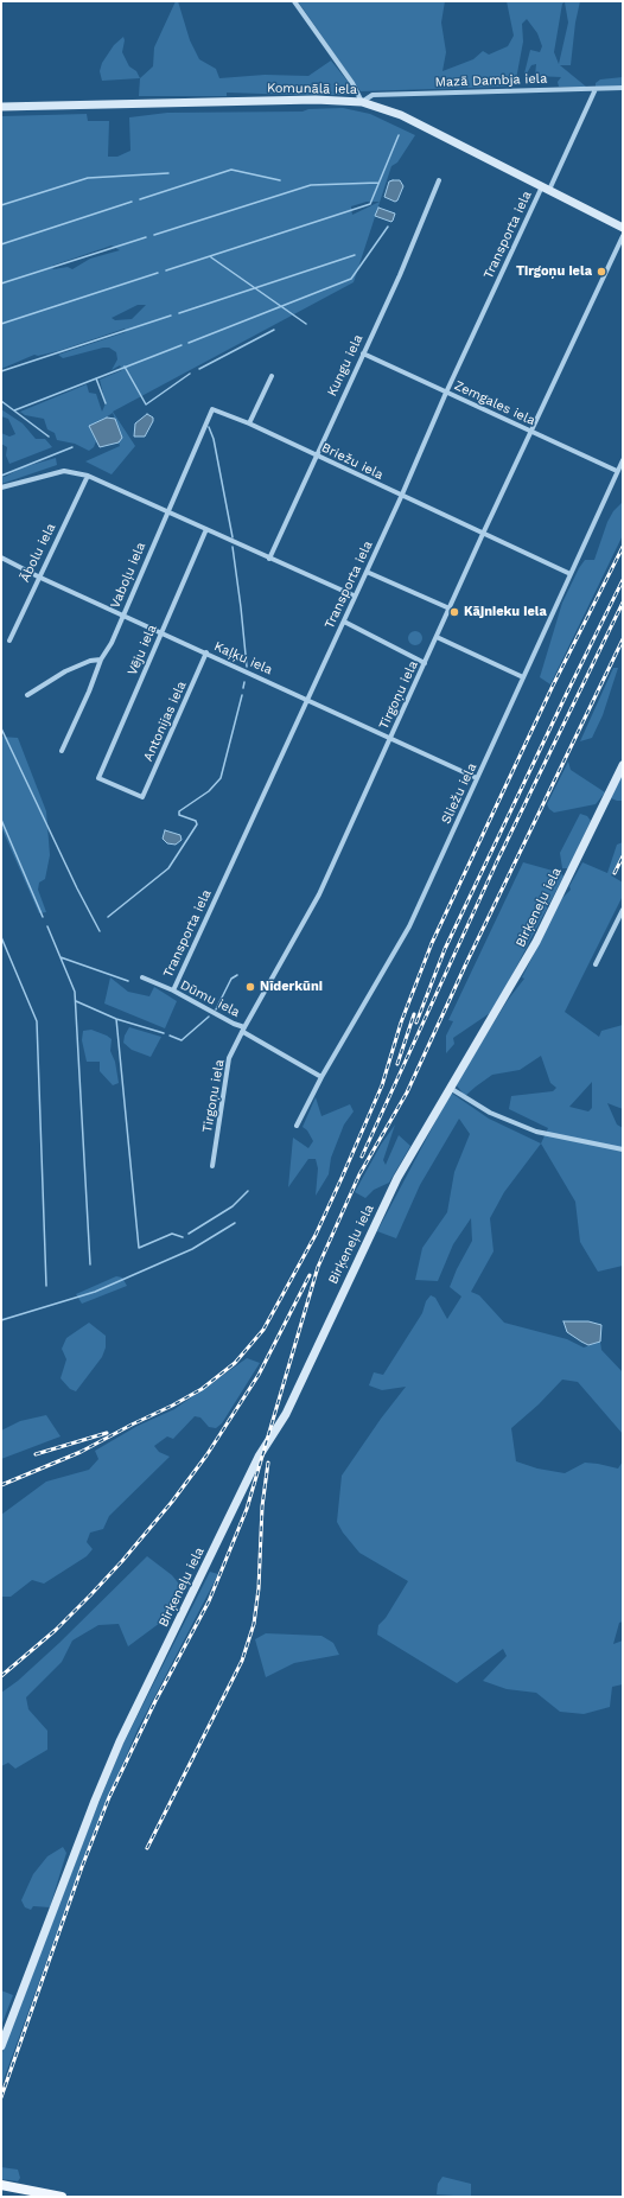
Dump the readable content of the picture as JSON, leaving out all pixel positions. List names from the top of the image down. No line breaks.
{"streets":{"main road":["Komunālā iela","Birķeneļu iela"],"street":["Mazā Dambja iela","Transporta iela","Kungu iela","Zemgales iela","Briežu iela","Ābolu iela","Vaboļu iela","Vēju iela","Kaļķu iela","Tirgoņu iela","Antonijas iela","Sliežu iela","Dūmu iela"]},"crossings":[["Mazā Dambja iela","Komunālā iela"],["Mazā Dambja iela","Transporta iela"],["Komunālā iela","Transporta iela"],["Transporta iela","Zemgales iela"],["Transporta iela","Briežu iela"],["Transporta iela","Kaļķu iela"],["Transporta iela","Dūmu iela"],["Kungu iela","Zemgales iela"],["Kungu iela","Briežu iela"],["Zemgales iela","Tirgoņu iela"],["Zemgales iela","Sliežu iela"],["Briežu iela","Vaboļu iela"],["Briežu iela","Tirgoņu iela"],["Briežu iela","Sliežu iela"],["Ābolu iela","Kaļķu iela"],["Vaboļu iela","Kaļķu iela"],["Vēju iela","Kaļķu iela"],["Vēju iela","Antonijas iela"],["Kaļķu iela","Tirgoņu iela"],["Kaļķu iela","Antonijas iela"],["Kaļķu iela","Sliežu iela"],["Tirgoņu iela","Dūmu iela"],["Sliežu iela","Dūmu iela"]],"places":["Tirgoņu iela","Kājnieku iela","Nīderkūni"]}
